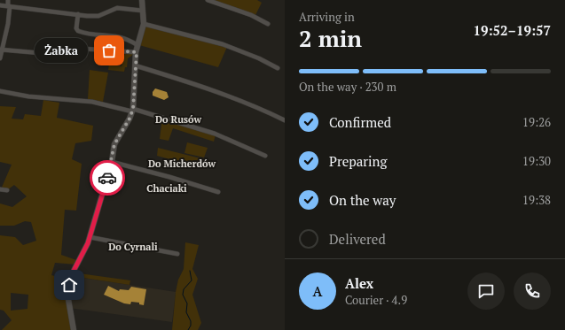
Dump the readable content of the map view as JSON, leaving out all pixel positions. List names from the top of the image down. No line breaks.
{"districts":["Do Rusów","Do Micherdów","Chaciaki","Do Cyrnali"],"places":["Żabka"],"page":{"heading":["2 min","Arriving in","19:52–19:57"],"panel":["Alex","Courier · 4.9"],"bubble":"Żabka","bar":"On the way · 230 m","list":[["Confirmed","19:26"],["Preparing","19:30"],["On the way","19:38"],"Delivered"],"round":"A"}}
